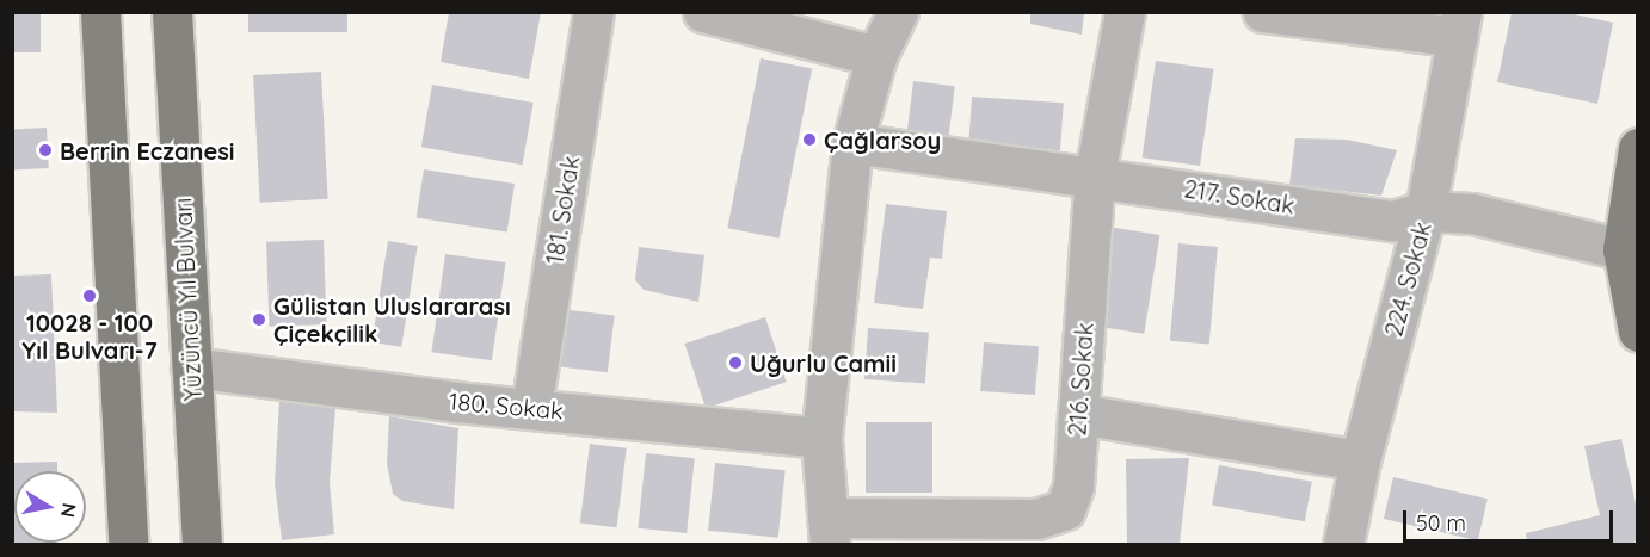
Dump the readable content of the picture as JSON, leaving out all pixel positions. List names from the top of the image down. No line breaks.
{"streets":{"main road":["Yüzüncü Yıl Bulvarı"],"street":["217. Sokak","181. Sokak","224. Sokak","216. Sokak","180. Sokak"]},"crossings":[["217. Sokak","224. Sokak"],["217. Sokak","216. Sokak"],["181. Sokak","180. Sokak"],["Yüzüncü Yıl Bulvarı","180. Sokak"]],"places":["Çağlarsoy","Berrin Eczanesi","10028 - 100 Yıl Bulvarı-7","Gülistan Uluslararası Çiçekçilik","Uğurlu Camii"],"scale_bar":"50 m","north":"right"}
